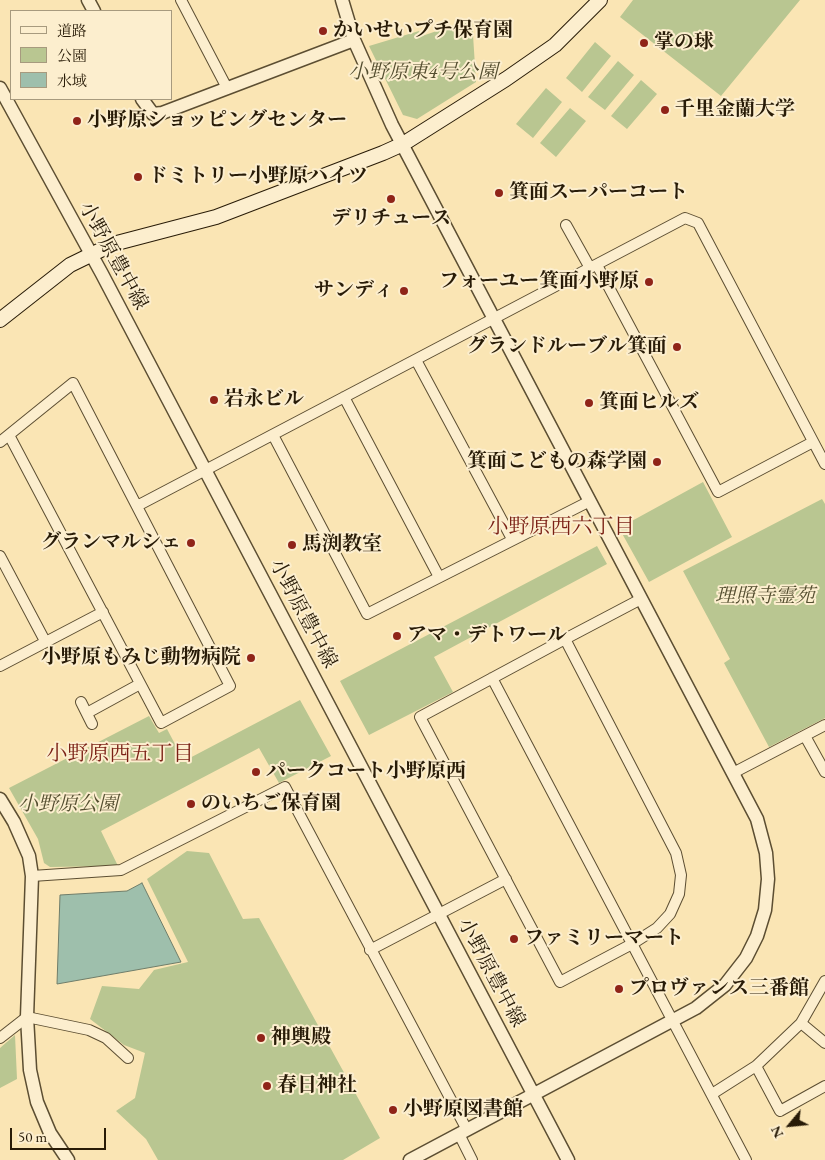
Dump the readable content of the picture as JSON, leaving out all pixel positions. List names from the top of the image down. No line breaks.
{"streets":{"street":["小野原豊中線"]},"districts":["小野原西六丁目","小野原西五丁目"],"parks":["小野原東4号公園","理照寺霊苑","小野原公園"],"places":["かいせいプチ保育園","掌の球","千里金蘭大学","小野原ショッピングセンター","ドミトリー小野原ハイツ","箕面スーパーコート","デリチュース","フォーユー箕面小野原","サンディ","グランドルーブル箕面","岩永ビル","箕面ヒルズ","箕面こどもの森学園","グランマルシェ","馬渕教室","アマ・デトワール","小野原もみじ動物病院","パークコート小野原西","のいちご保育園","ファミリーマート","プロヴァンス三番館","神輿殿","春日神社","小野原図書館"],"legend":["道路","公園","水域"],"scale_bar":"50 m","north":"bottom left"}
